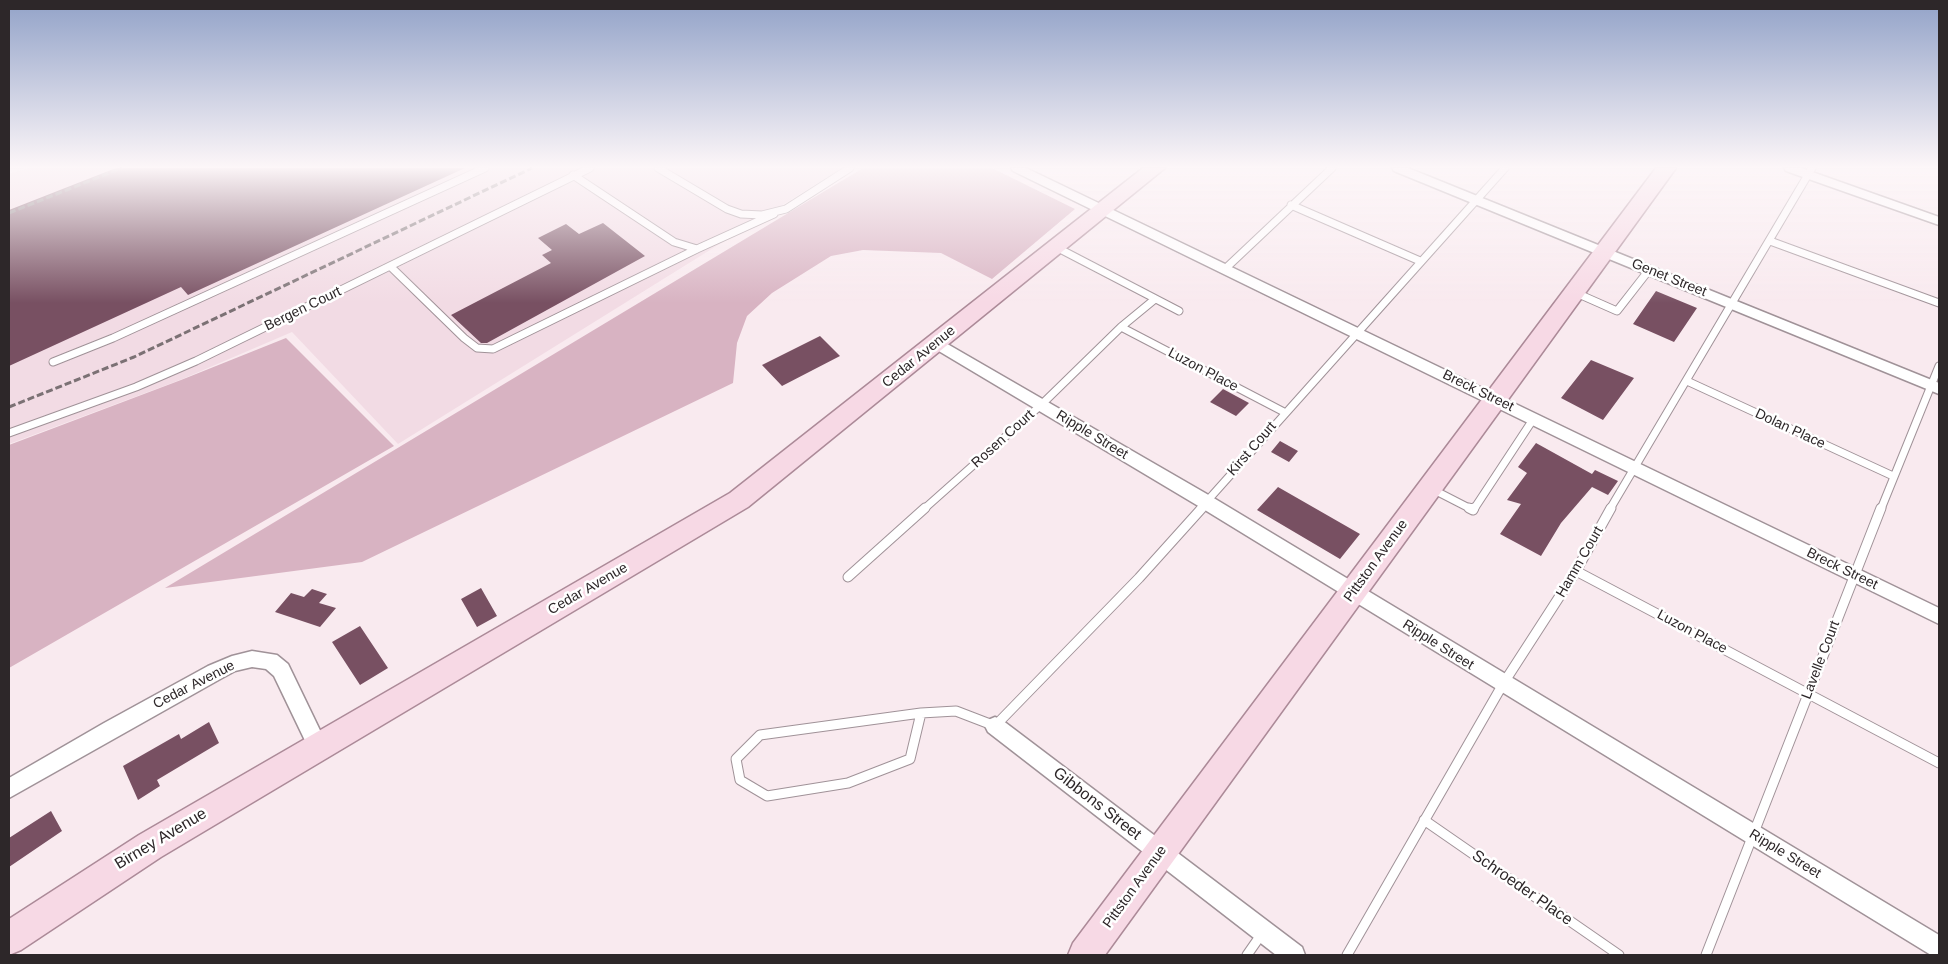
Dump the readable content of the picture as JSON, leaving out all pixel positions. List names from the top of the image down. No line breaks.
{"streets":{"main road":["Cedar Avenue","Pittston Avenue","Birney Avenue"],"street":["Genet Street","Breck Street","Ripple Street","Gibbons Street"],"lane":["Bergen Court","Luzon Place","Dolan Place","Rosen Court","Kirst Court","Hamm Court","Lavelle Court","Schroeder Place"]},"crossings":[["Genet Street","Pittston Avenue"],["Genet Street","Hamm Court"],["Genet Street","Lavelle Court"],["Cedar Avenue","Ripple Street"],["Cedar Avenue","Birney Avenue"],["Luzon Place","Rosen Court"],["Luzon Place","Kirst Court"],["Luzon Place","Hamm Court"],["Luzon Place","Lavelle Court"],["Breck Street","Kirst Court"],["Breck Street","Pittston Avenue"],["Breck Street","Hamm Court"],["Breck Street","Lavelle Court"],["Dolan Place","Hamm Court"],["Dolan Place","Lavelle Court"],["Ripple Street","Rosen Court"],["Ripple Street","Kirst Court"],["Ripple Street","Pittston Avenue"],["Ripple Street","Hamm Court"],["Ripple Street","Lavelle Court"],["Kirst Court","Gibbons Street"],["Pittston Avenue","Gibbons Street"],["Hamm Court","Schroeder Place"]]}
